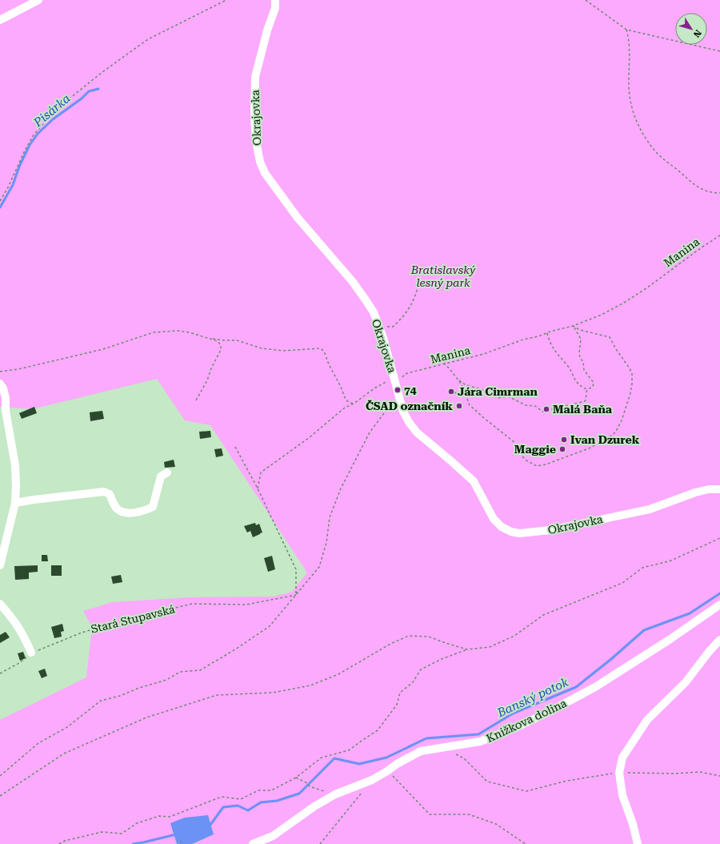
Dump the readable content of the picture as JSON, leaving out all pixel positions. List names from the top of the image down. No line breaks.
{"streets":{"street":["Okrajovka","Knižkova dolina"],"path":["Manina","Stará Stupavská"]},"crossings":[["Okrajovka","Manina"]],"water":["Pisárka","Banský potok"],"parks":["Bratislavský lesný park"],"places":["74","Jára Cimrman","ČSAD označník","Malá Baňa","Ivan Dzurek","Maggie"],"north":"bottom right"}
